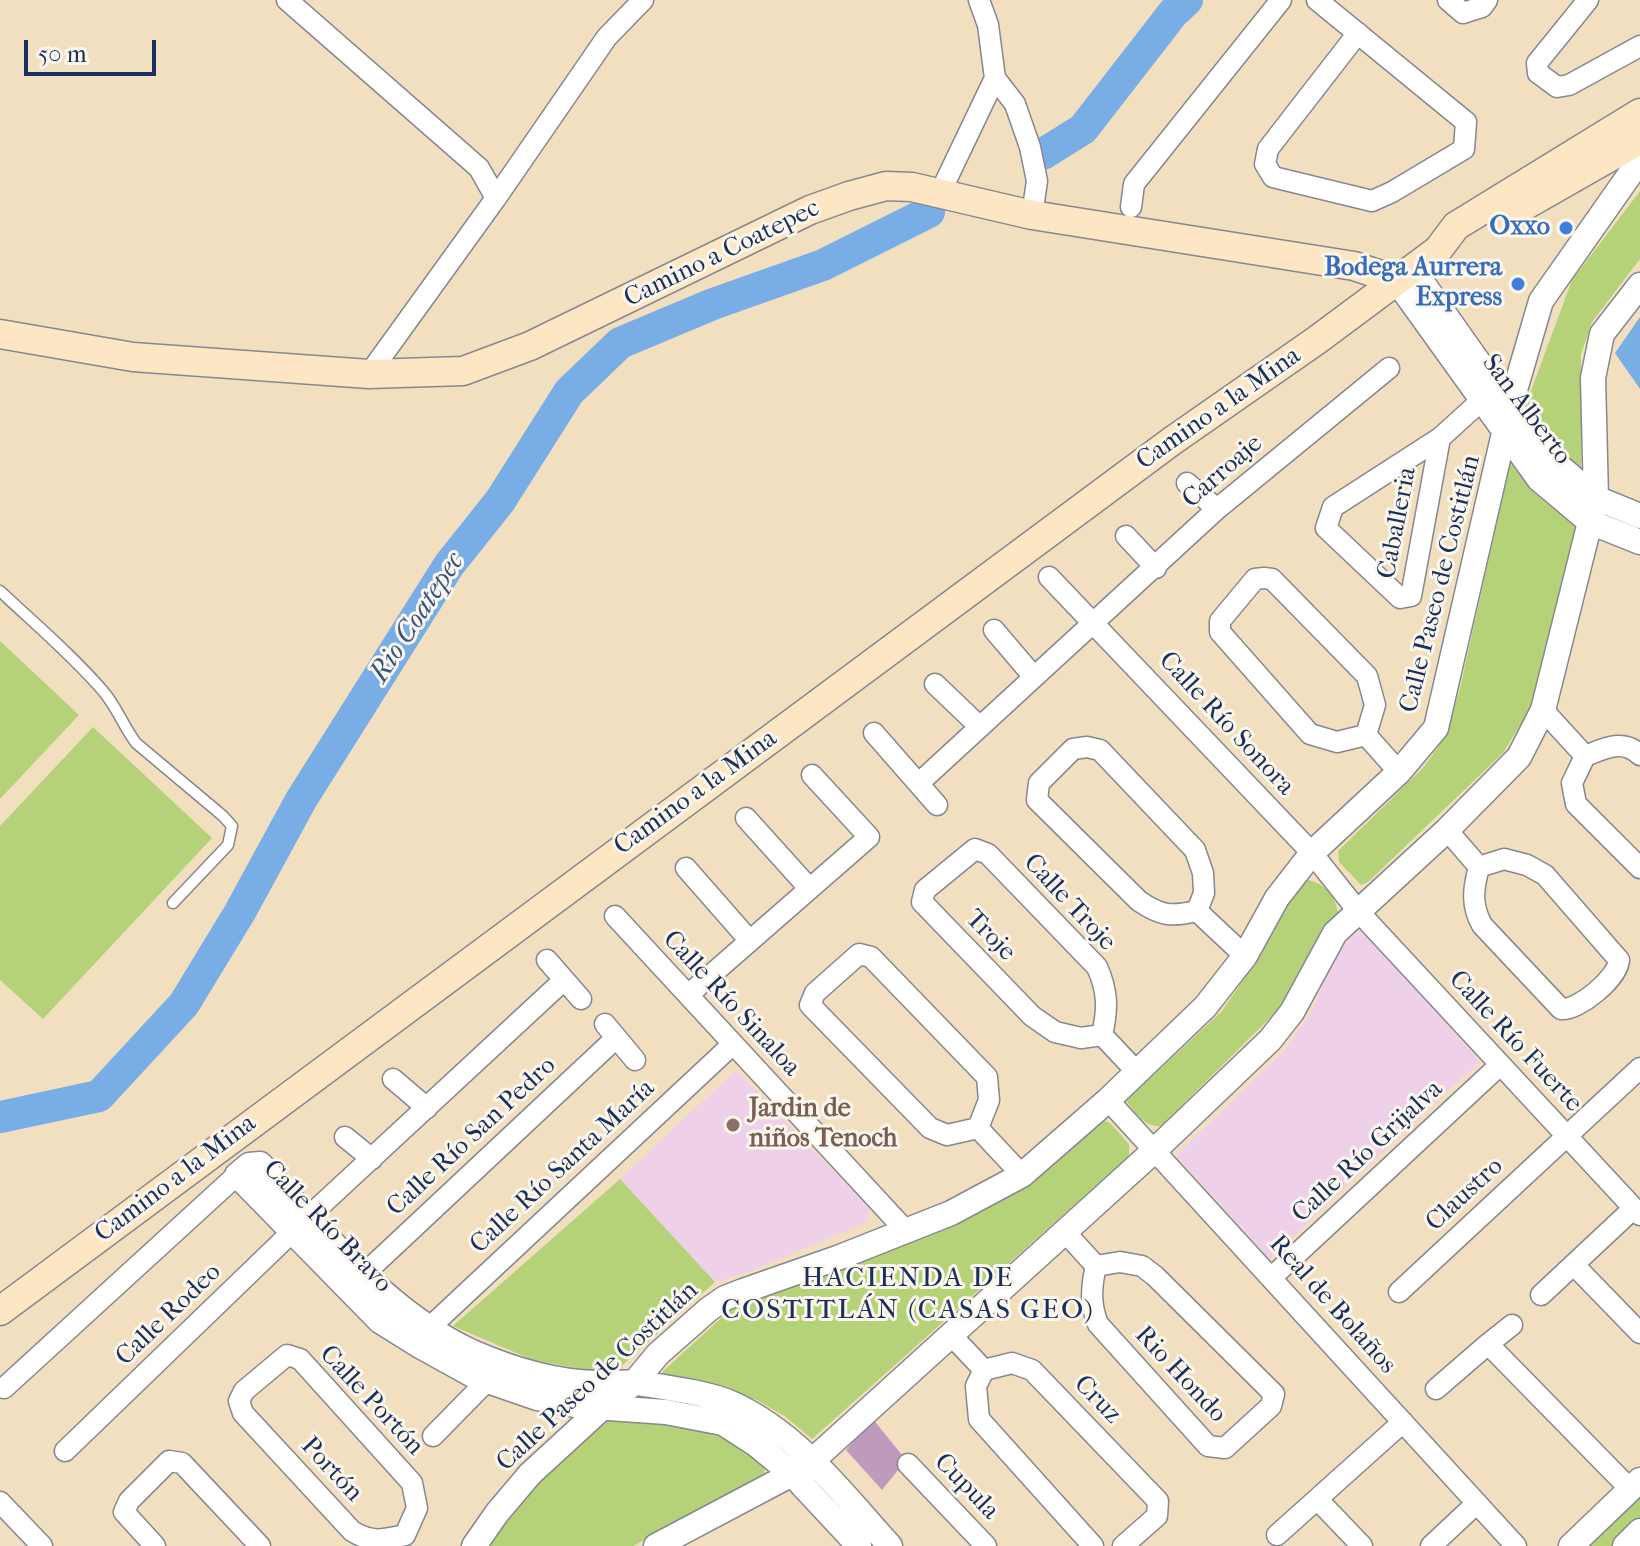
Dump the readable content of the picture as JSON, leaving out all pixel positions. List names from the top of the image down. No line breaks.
{"streets":{"main road":["Camino a Coatepec","Camino a la Mina"],"street":["San Alberto","Carroaje","Caballeria","Calle Paseo de Costitlán","Calle Río Sonora","Calle Troje","Troje","Calle Río Sinaloa","Calle Río Fuerte","Calle Río San Pedro","Calle Río Grijalva","Calle Río Santa María","Claustro","Calle Río Bravo","Real de Bolaños","Calle Rodeo","Rio Hondo","Cruz","Calle Portón","Portón","Cupula"]},"crossings":[["Camino a Coatepec","Camino a la Mina"],["Camino a Coatepec","San Alberto"],["Camino a la Mina","San Alberto"],["San Alberto","Caballeria"],["San Alberto","Calle Paseo de Costitlán"],["Carroaje","Calle Río Sonora"],["Calle Paseo de Costitlán","Calle Río Sonora"],["Calle Paseo de Costitlán","Calle Río Sinaloa"],["Calle Paseo de Costitlán","Calle Río Bravo"],["Calle Paseo de Costitlán","Real de Bolaños"],["Calle Río Sonora","Calle Río Fuerte"],["Calle Troje","Troje"],["Calle Río Sinaloa","Calle Río Santa María"],["Calle Río Fuerte","Calle Río Grijalva"],["Calle Río Fuerte","Claustro"],["Calle Río San Pedro","Calle Río Bravo"],["Calle Río Grijalva","Real de Bolaños"],["Calle Río Santa María","Calle Río Bravo"],["Calle Río Bravo","Calle Rodeo"],["Calle Portón","Portón"]],"districts":["HACIENDA DE COSTITLÁN (CASAS GEO)"],"water":["Rio Coatepec"],"places":["Oxxo","Bodega Aurrera Express","Jardin de niños Tenoch"],"scale_bar":"50 m"}
